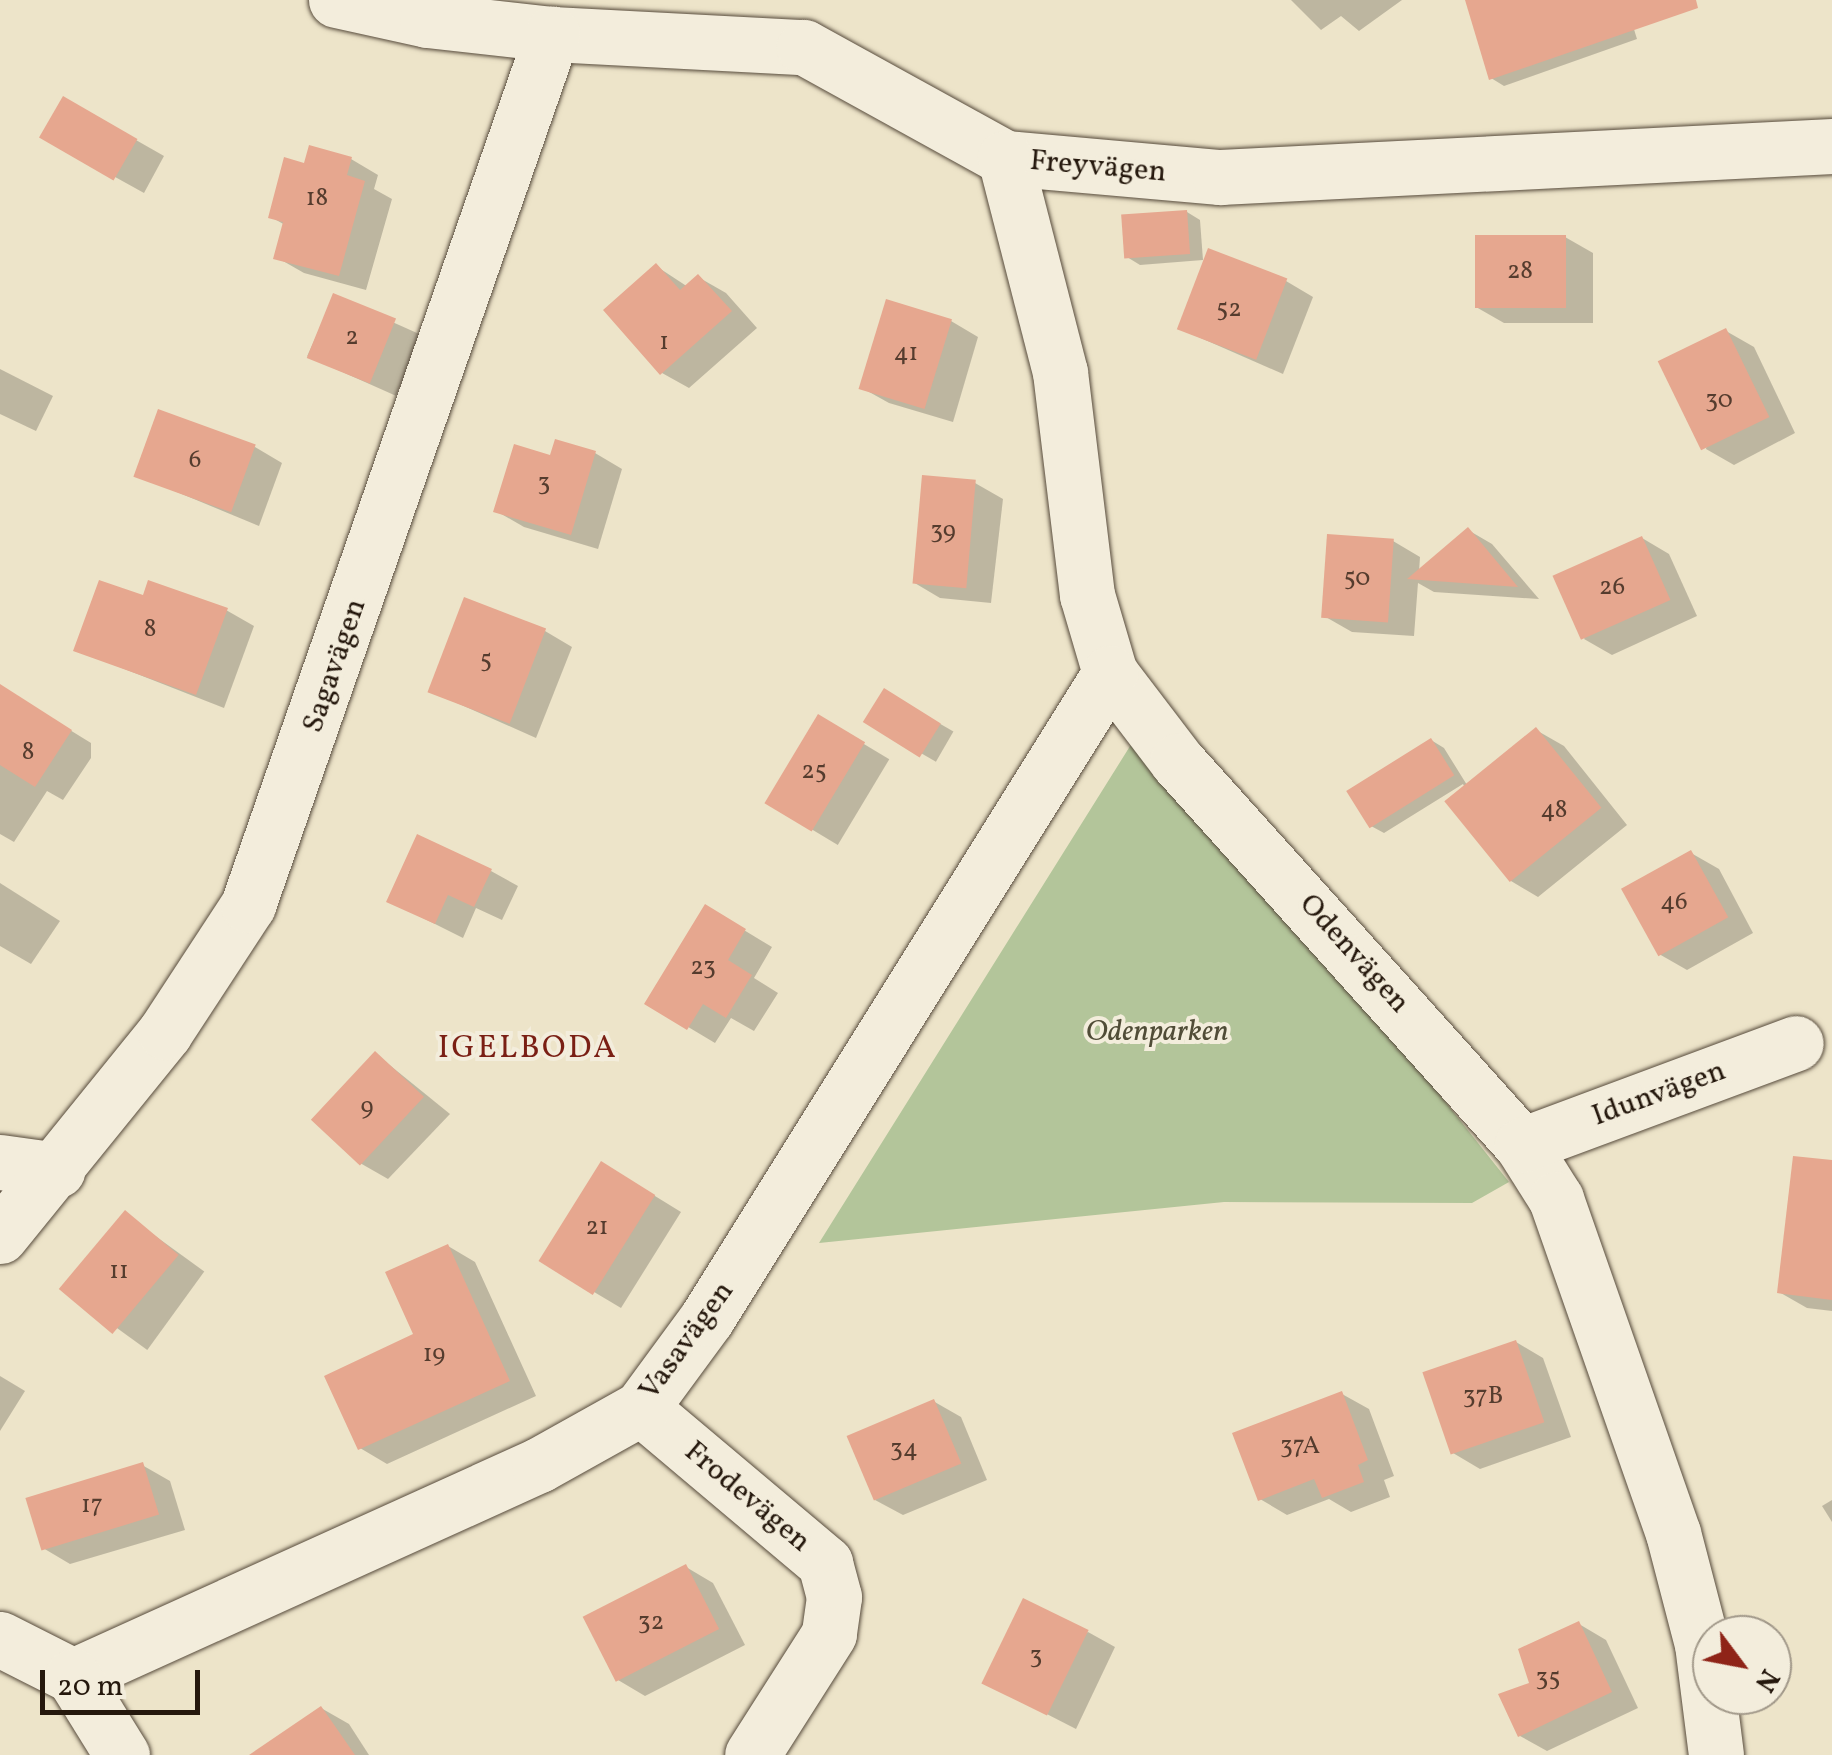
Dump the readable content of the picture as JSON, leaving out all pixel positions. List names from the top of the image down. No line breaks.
{"streets":{"street":["Freyvägen","Sagavägen","Odenvägen","Idunvägen","Vasavägen","Frodevägen"]},"crossings":[["Freyvägen","Sagavägen"],["Freyvägen","Odenvägen"],["Odenvägen","Idunvägen"],["Odenvägen","Vasavägen"],["Vasavägen","Frodevägen"]],"districts":["IGELBODA"],"parks":["Odenparken"],"house_numbers":["18","28","52","2","1","41","30","6","3","39","50","26","8","5","8","25","48","46","23","9","21","11","19","37B","37A","34","17","32","3","35"],"scale_bar":"20 m","north":"bottom right"}
